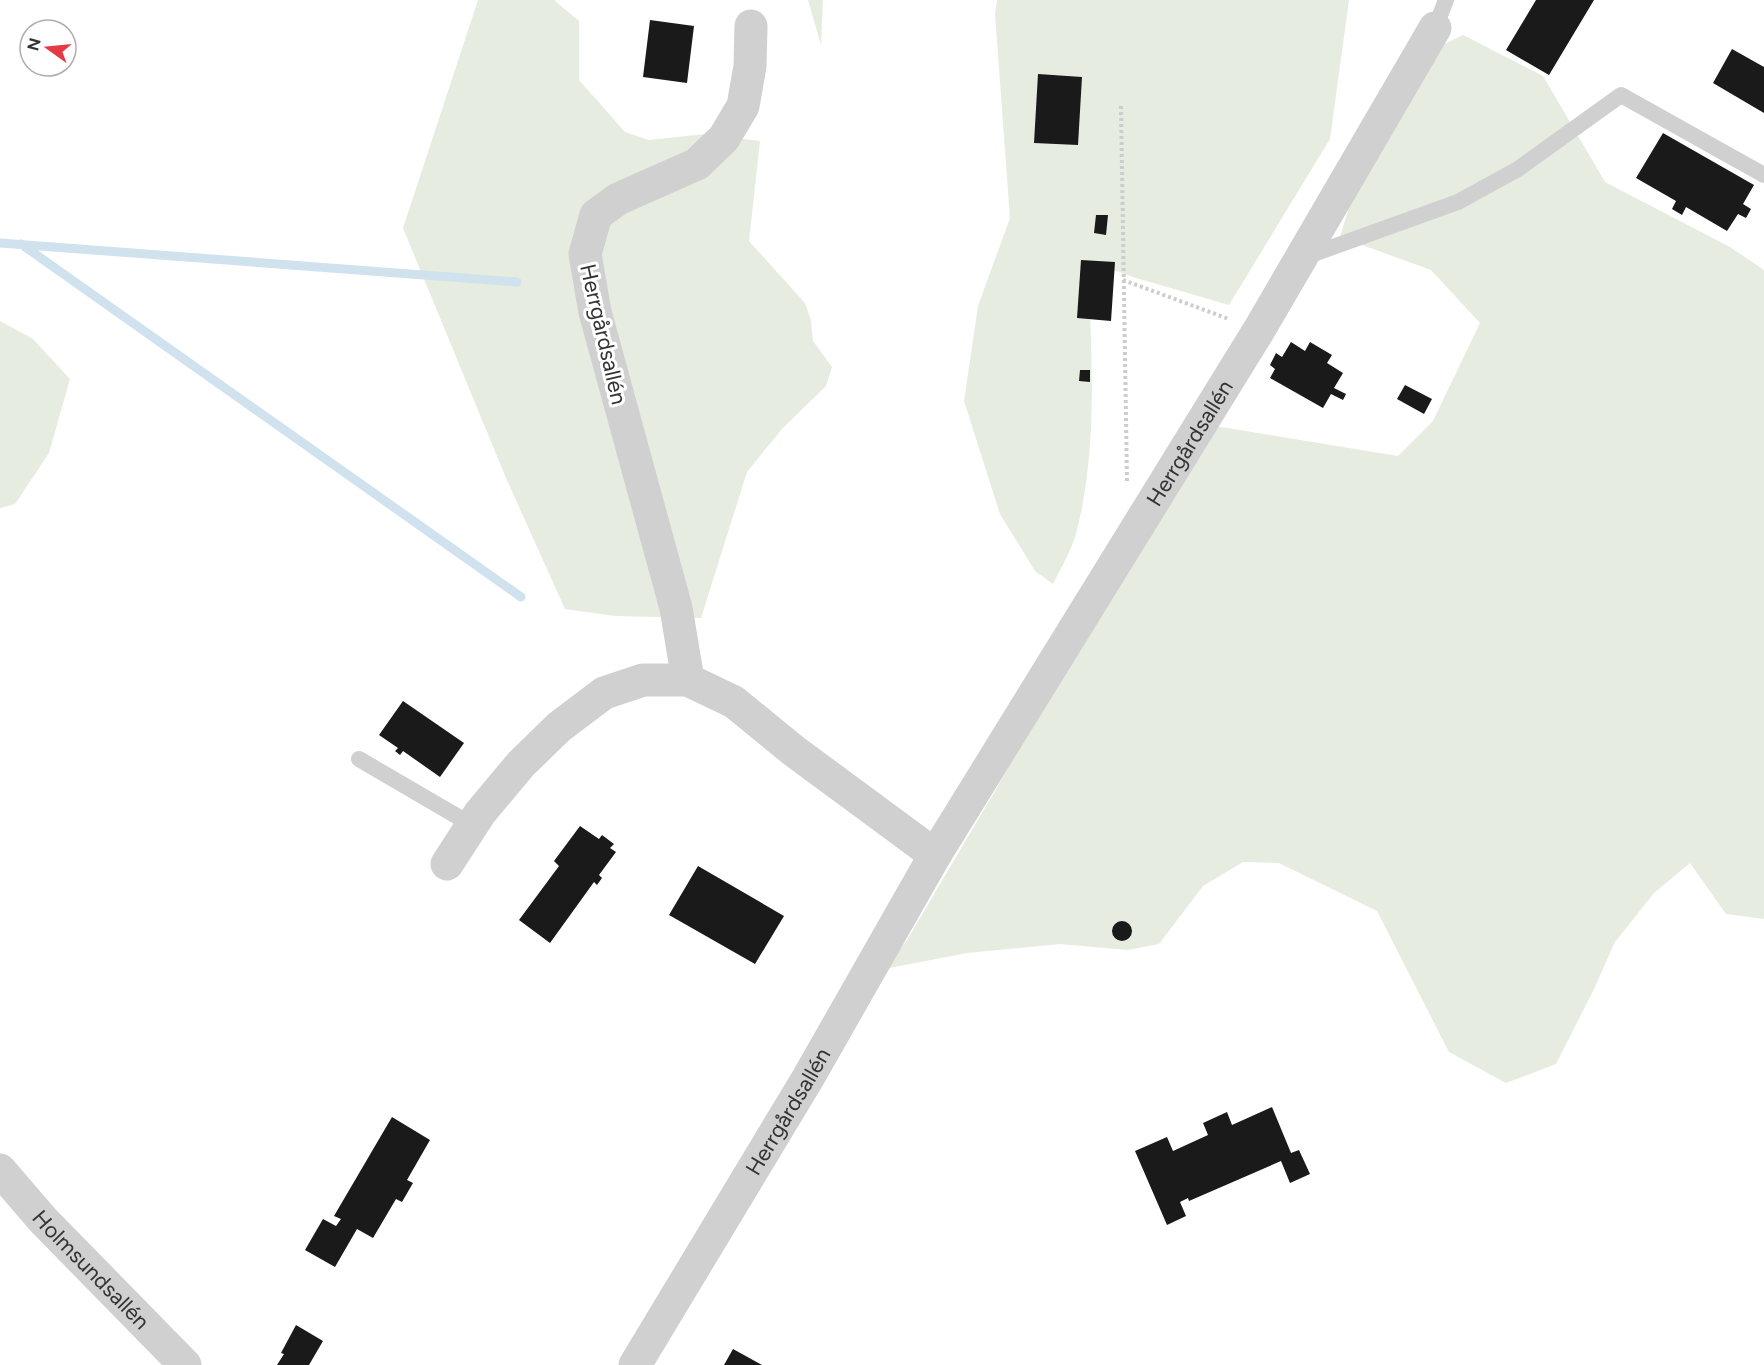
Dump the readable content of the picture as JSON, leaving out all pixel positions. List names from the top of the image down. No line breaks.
{"streets":{"street":["Herrgårdsallén","Holmsundsallén"]},"north":"left"}
